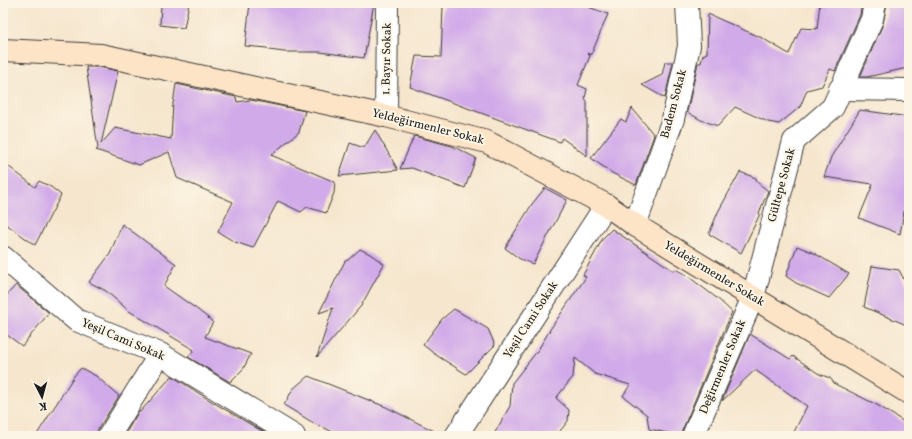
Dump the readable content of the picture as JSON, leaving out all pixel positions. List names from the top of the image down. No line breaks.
{"streets":{"street":["1. Bayır Sokak","Badem Sokak","Yeldeğirmenler Sokak","Gültepe Sokak","Yeşil Cami Sokak","Değirmenler Sokak"]},"crossings":[["1. Bayır Sokak","Yeldeğirmenler Sokak"],["Badem Sokak","Yeldeğirmenler Sokak"],["Yeldeğirmenler Sokak","Gültepe Sokak"],["Yeldeğirmenler Sokak","Yeşil Cami Sokak"],["Yeldeğirmenler Sokak","Değirmenler Sokak"],["Gültepe Sokak","Değirmenler Sokak"]],"north":"bottom"}
